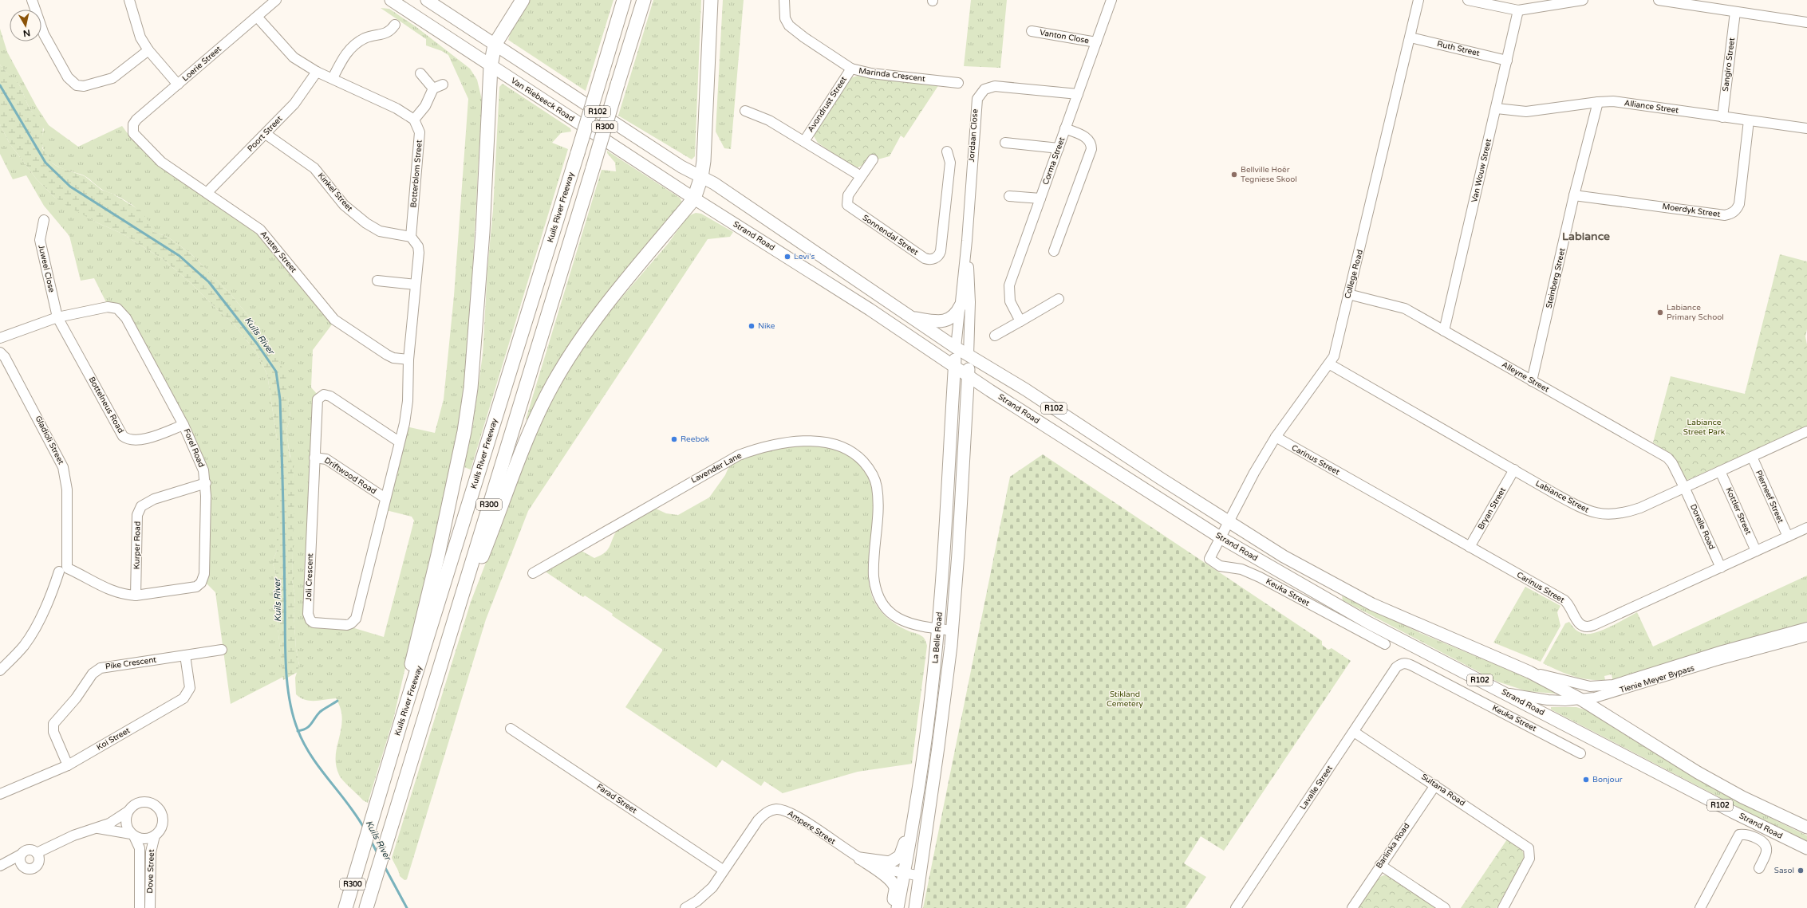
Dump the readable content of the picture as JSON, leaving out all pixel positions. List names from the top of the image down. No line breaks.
{"streets":{"highway":["R300","Kuils River Freeway"],"main road":["Van Riebeeck Road","R102","Strand Road","La Belle Road"],"street":["Vanton Close","Ruth Street","Loerie Street","Sangiro Street","Marinda Crescent","Avondrust Street","Alliance Street","Poort Street","Jordaan Close","Corma Street","Van Wouw Street","Botterblom Street","Kinkel Street","Moerdyk Street","Sonnendal Street","Anstey Street","Juweel Close","College Road","Steinberg Street","Alleyne Street","Bottelneus Road","Gladioli Street","Forel Road","Carinus Street","Lavender Lane","Driftwood Road","Labiance Street","Pierneef Street","Bryan Street","Kottler Street","Dorelle Road","Kurper Road","Joli Crescent","Keuka Street","Pike Crescent","Tienie Meyer Bypass","Koi Street","Lavalle Street","Sultana Road","Farad Street","Ampere Street","Barlinka Road","Dove Street"]},"crossings":[["Vanton Close","Corma Street"],["Ruth Street","Van Wouw Street"],["Ruth Street","College Road"],["Loerie Street","Anstey Street"],["Sangiro Street","Alliance Street"],["Marinda Crescent","Avondrust Street"],["Van Riebeeck Road","Strand Road"],["Alliance Street","Van Wouw Street"],["Alliance Street","Moerdyk Street"],["Alliance Street","Steinberg Street"],["R102","Strand Road"],["Poort Street","Kinkel Street"],["Poort Street","Anstey Street"],["Jordaan Close","Corma Street"],["Jordaan Close","Strand Road"],["Jordaan Close","La Belle Road"],["Van Wouw Street","Alleyne Street"],["Botterblom Street","Kinkel Street"],["Moerdyk Street","Steinberg Street"],["Strand Road","College Road"],["Strand Road","Keuka Street"],["Strand Road","La Belle Road"],["Strand Road","Tienie Meyer Bypass"],["Anstey Street","Joli Crescent"],["Juweel Close","Bottelneus Road"],["Juweel Close","Forel Road"],["College Road","Alleyne Street"],["College Road","Carinus Street"],["College Road","Labiance Street"],["College Road","Keuka Street"],["Steinberg Street","Alleyne Street"],["Alleyne Street","Labiance Street"],["Alleyne Street","Dorelle Road"],["Bottelneus Road","Forel Road"],["Gladioli Street","Forel Road"],["Forel Road","Kurper Road"],["Carinus Street","Pierneef Street"],["Carinus Street","Bryan Street"],["Carinus Street","Kottler Street"],["Carinus Street","Dorelle Road"],["Lavender Lane","La Belle Road"],["Driftwood Road","Joli Crescent"],["Labiance Street","Pierneef Street"],["Labiance Street","Bryan Street"],["Labiance Street","Kottler Street"],["Labiance Street","Dorelle Road"],["Keuka Street","Lavalle Street"],["La Belle Road","Ampere Street"],["Pike Crescent","Koi Street"],["Lavalle Street","Sultana Road"],["Sultana Road","Barlinka Road"],["Farad Street","Ampere Street"]],"districts":["Labiance"],"water":["Kuils River"],"parks":["Labiance Street Park","Stikland Cemetery"],"places":["Bellville Hoër Tegniese Skool","Levi's","Labiance Primary School","Nike","Reebok","Bonjour","Sasol"],"north":"bottom"}
